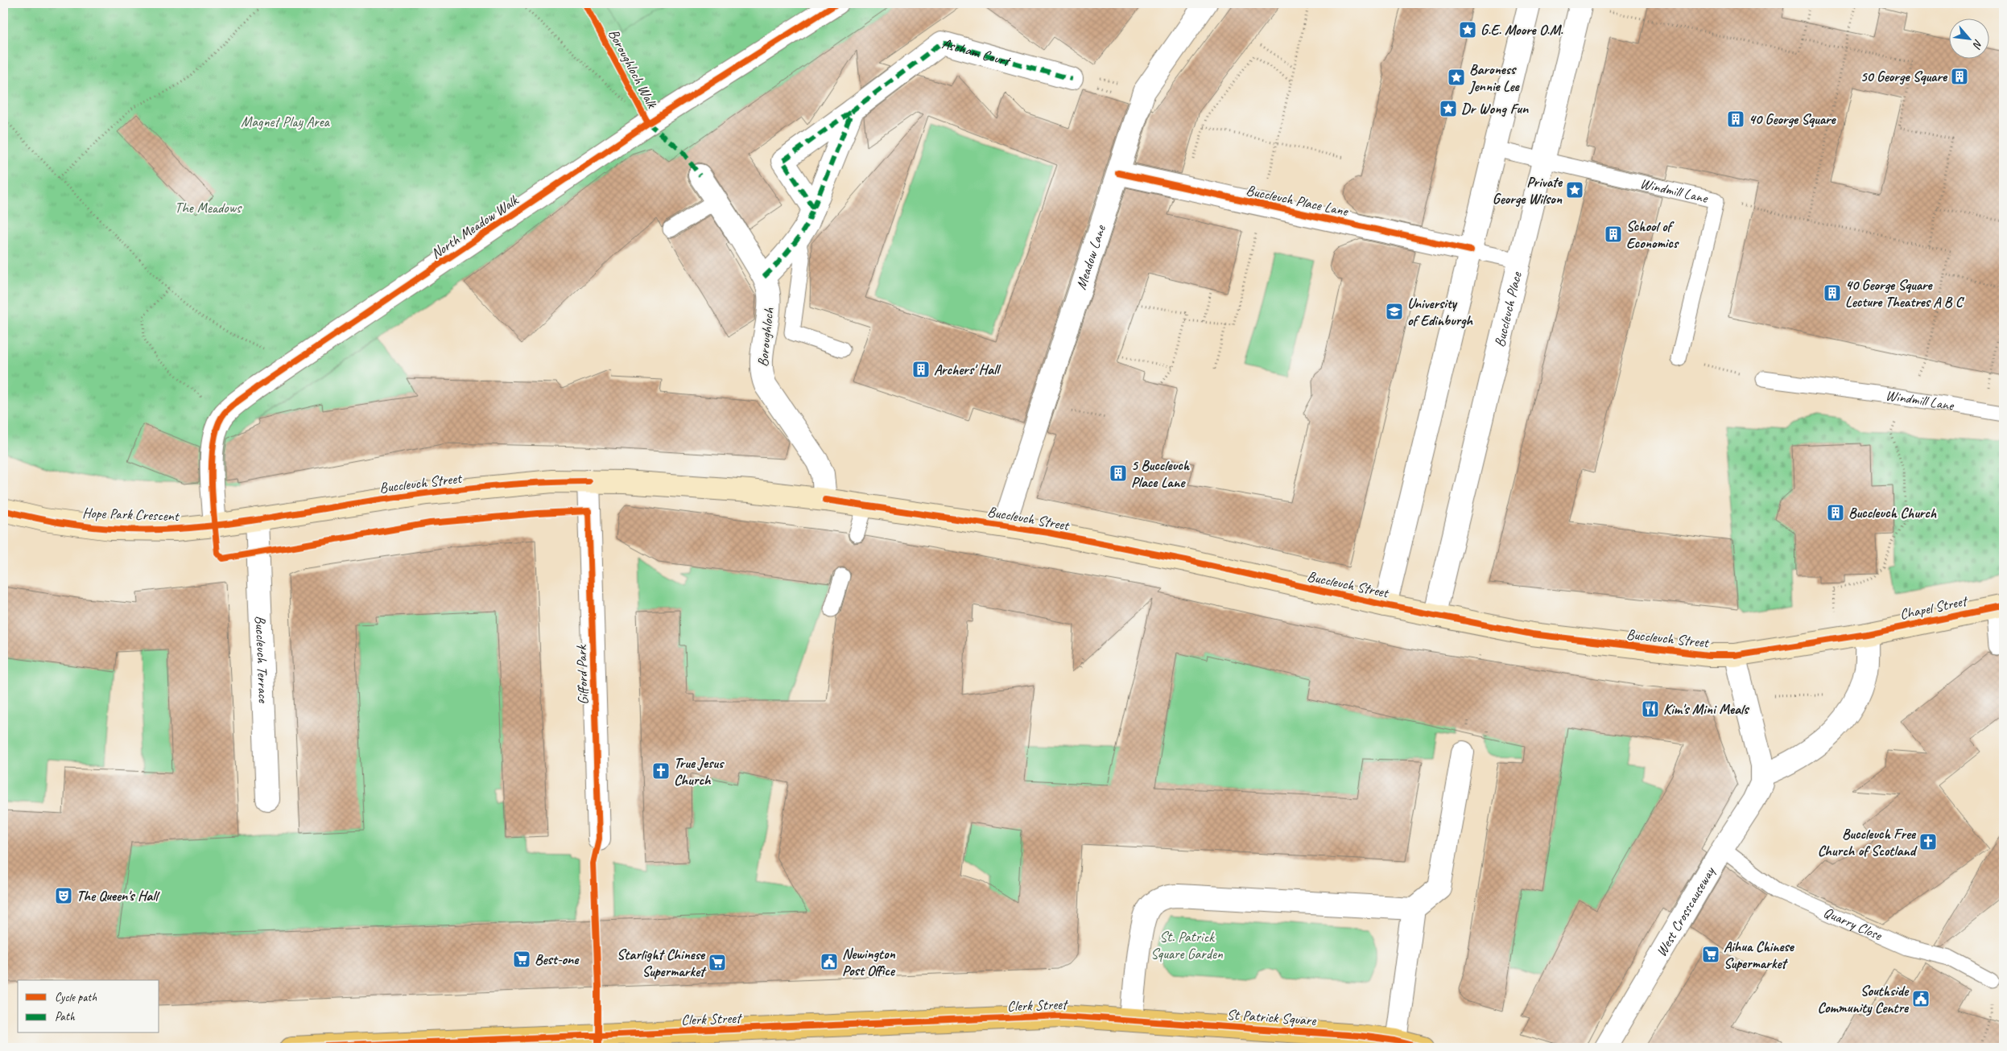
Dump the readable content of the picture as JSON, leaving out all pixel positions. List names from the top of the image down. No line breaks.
{"streets":{"main road":["Clerk Street","St Patrick Square"],"street":["Ascham Court","Buccleuch Place Lane","North Meadow Walk","Meadow Lane","Buccleuch Place","Boroughloch","Buccleuch Street","Hope Park Crescent","Chapel Street","Buccleuch Terrace","Gifford Park","West Crosscauseway"],"lane":["Windmill Lane","Quarry Close"],"cycle path":["Boroughloch Walk"]},"crossings":[["Windmill Lane","Buccleuch Place"],["Buccleuch Place Lane","Meadow Lane"],["North Meadow Walk","Hope Park Crescent"],["Meadow Lane","Buccleuch Street"],["Buccleuch Place","Buccleuch Street"],["Boroughloch","Buccleuch Street"],["Buccleuch Street","Hope Park Crescent"],["Buccleuch Street","Chapel Street"],["Buccleuch Street","Buccleuch Terrace"],["Buccleuch Street","Gifford Park"],["Buccleuch Street","West Crosscauseway"],["Hope Park Crescent","Buccleuch Terrace"],["West Crosscauseway","Quarry Close"],["Clerk Street","St Patrick Square"]],"parks":["Magnet Play Area","The Meadows","St. Patrick Square Garden"],"places":{"place":["G.E. Moore O.M.","Baroness Jennie Lee","Dr Wong Fun","Private George Wilson"],"building":["50 George Square","40 George Square","School of Economics","40 George Square Lecture Theatres A B C","Archers' Hall","5 Buccleuch Place Lane","Buccleuch Church"],"school or university":["University of Edinburgh"],"restaurant":["Kim's Mini Meals"],"church":["True Jesus Church","Buccleuch Free Church of Scotland"],"theatre":["The Queen's Hall"],"supermarket":["Aihua Chinese Supermarket","Best-one","Starlight Chinese Supermarket"],"public building":["Newington Post Office","Southside Community Centre"]},"legend":["Cycle path","Path"],"north":"bottom right"}
